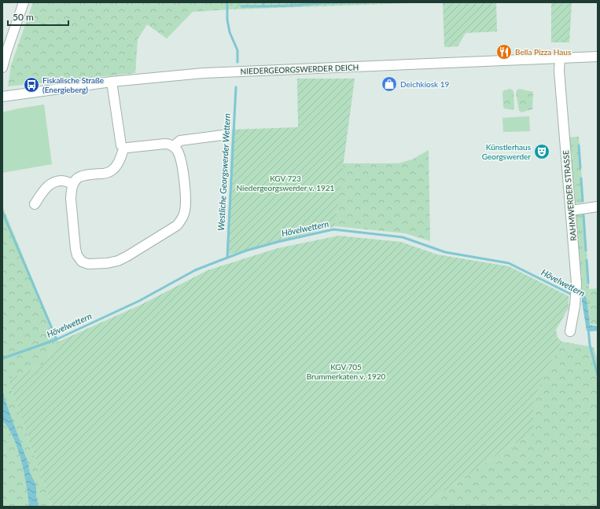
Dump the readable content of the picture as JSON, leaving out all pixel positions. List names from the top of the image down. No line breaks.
{"streets":{"street":["NIEDERGEORGSWERDER DEICH","RAHMWERDER STRASSE"]},"crossings":[["NIEDERGEORGSWERDER DEICH","RAHMWERDER STRASSE"]],"water":["Westliche Georgswerder Wettern","Hövelwettern"],"parks":["KGV 723 Niedergeorgswerder v. 1921","KGV 705 Brummerkaten v. 1920"],"places":{"restaurant":["Bella Pizza Haus"],"shop":["Deichkiosk 19"],"bus stop":["Fiskalische Straße (Energieberg)"],"theatre":["Künstlerhaus Georgswerder"]},"scale_bar":"50 m"}
